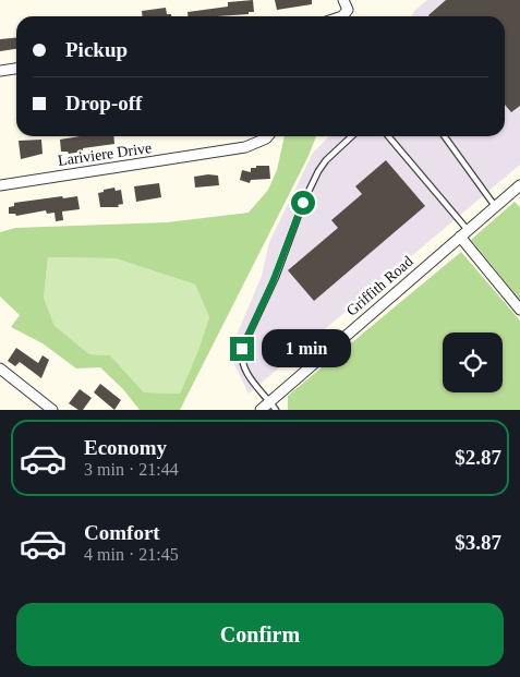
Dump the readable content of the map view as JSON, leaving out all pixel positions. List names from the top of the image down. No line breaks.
{"streets":{"street":["Lariviere Drive","Griffith Road"]},"page":{"banner":["Pickup","Drop-off"],"bubble":"1 min","list":[{"name":"Economy","note":"3 min · 21:44","value":"$2.87"},{"name":"Comfort","note":"4 min · 21:45","value":"$3.87"}],"buttons":"Confirm"}}
